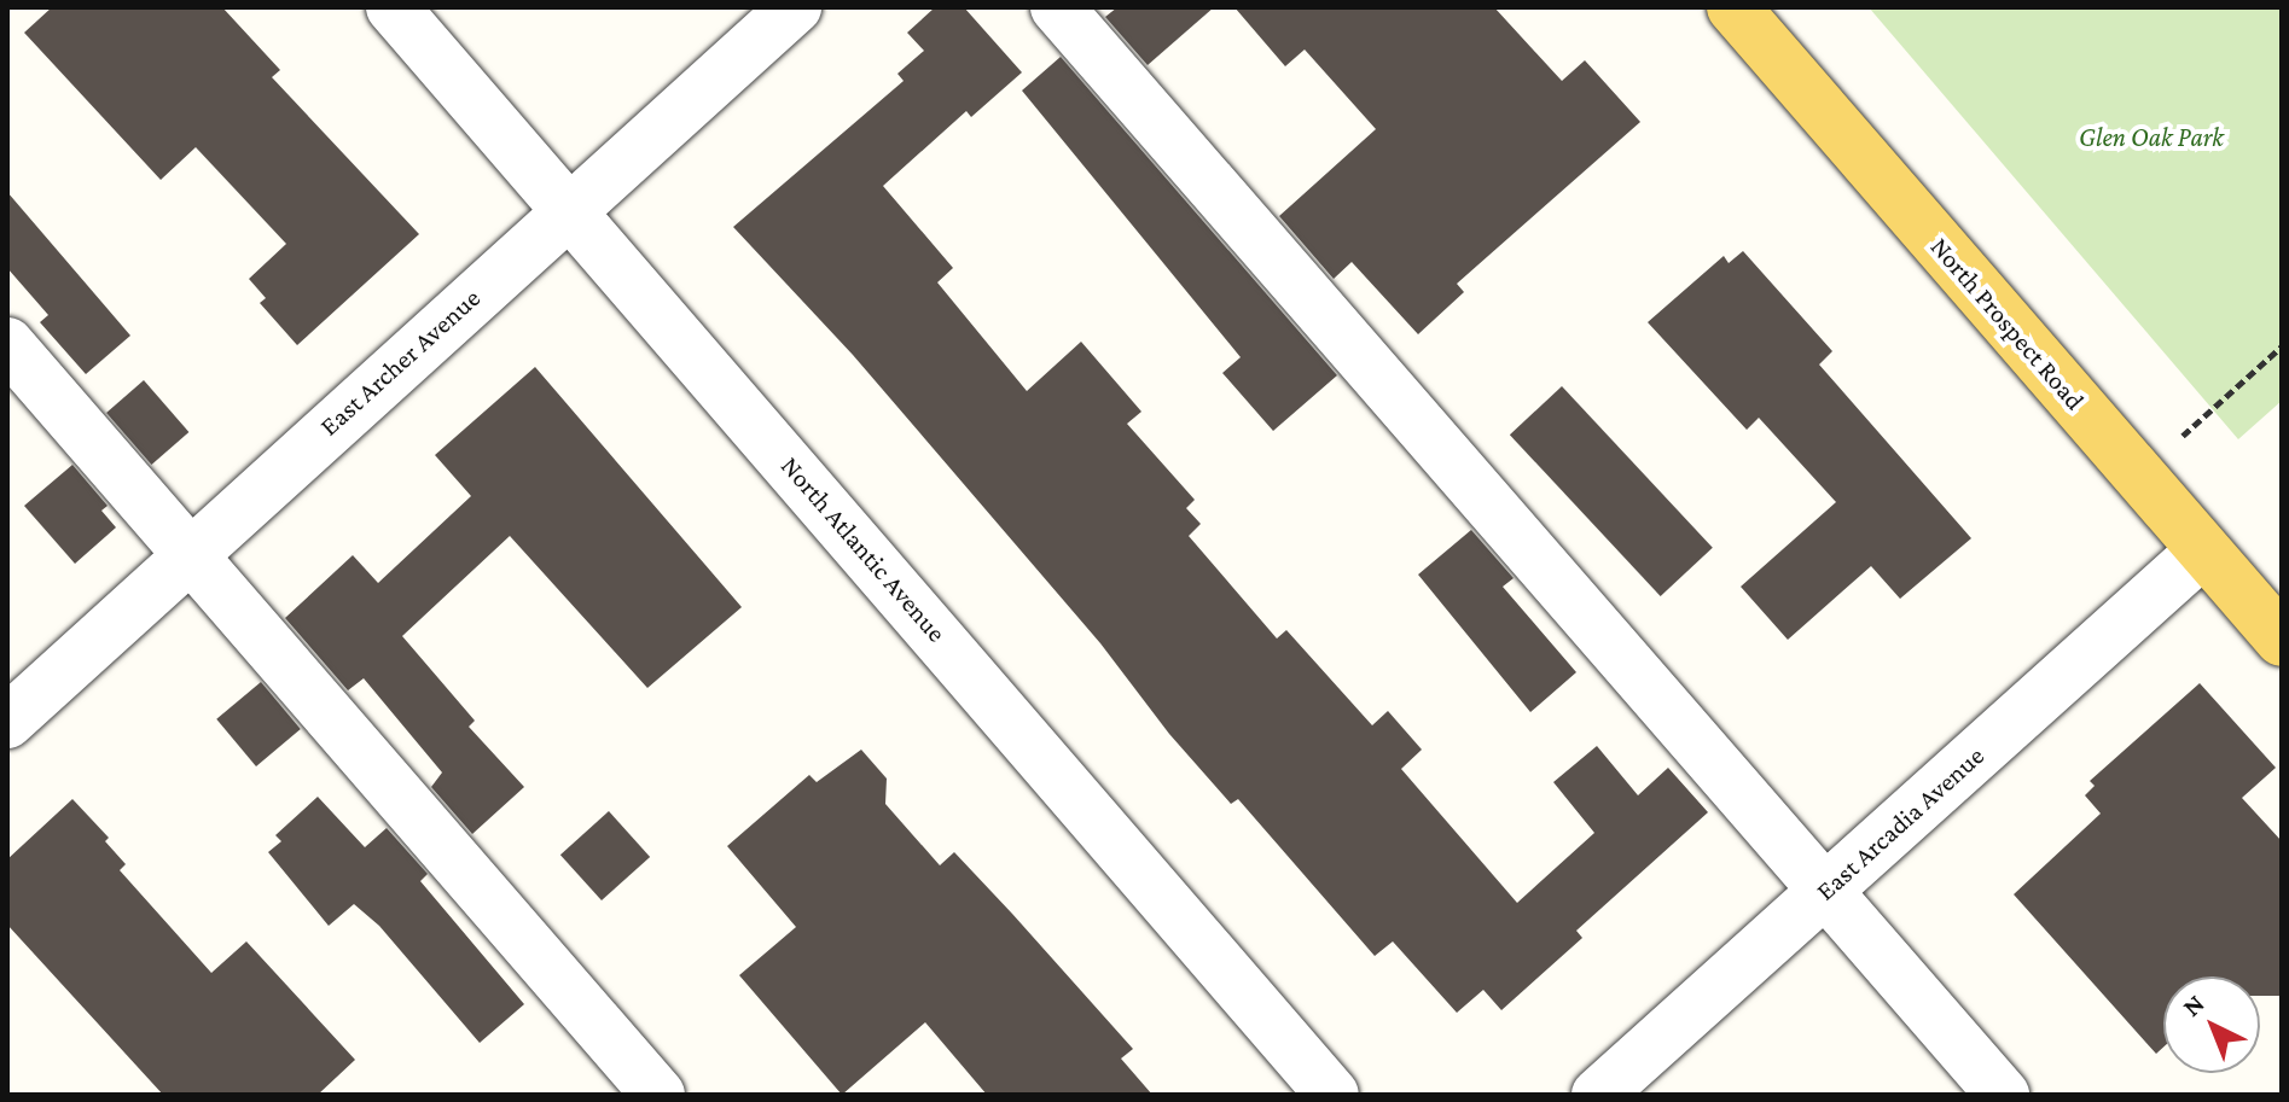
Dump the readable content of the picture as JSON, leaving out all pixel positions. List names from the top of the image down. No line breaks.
{"streets":{"main road":["North Prospect Road"],"street":["East Archer Avenue","North Atlantic Avenue","East Arcadia Avenue"]},"crossings":[["North Prospect Road","East Arcadia Avenue"],["East Archer Avenue","North Atlantic Avenue"]],"parks":["Glen Oak Park"],"north":"top left"}
